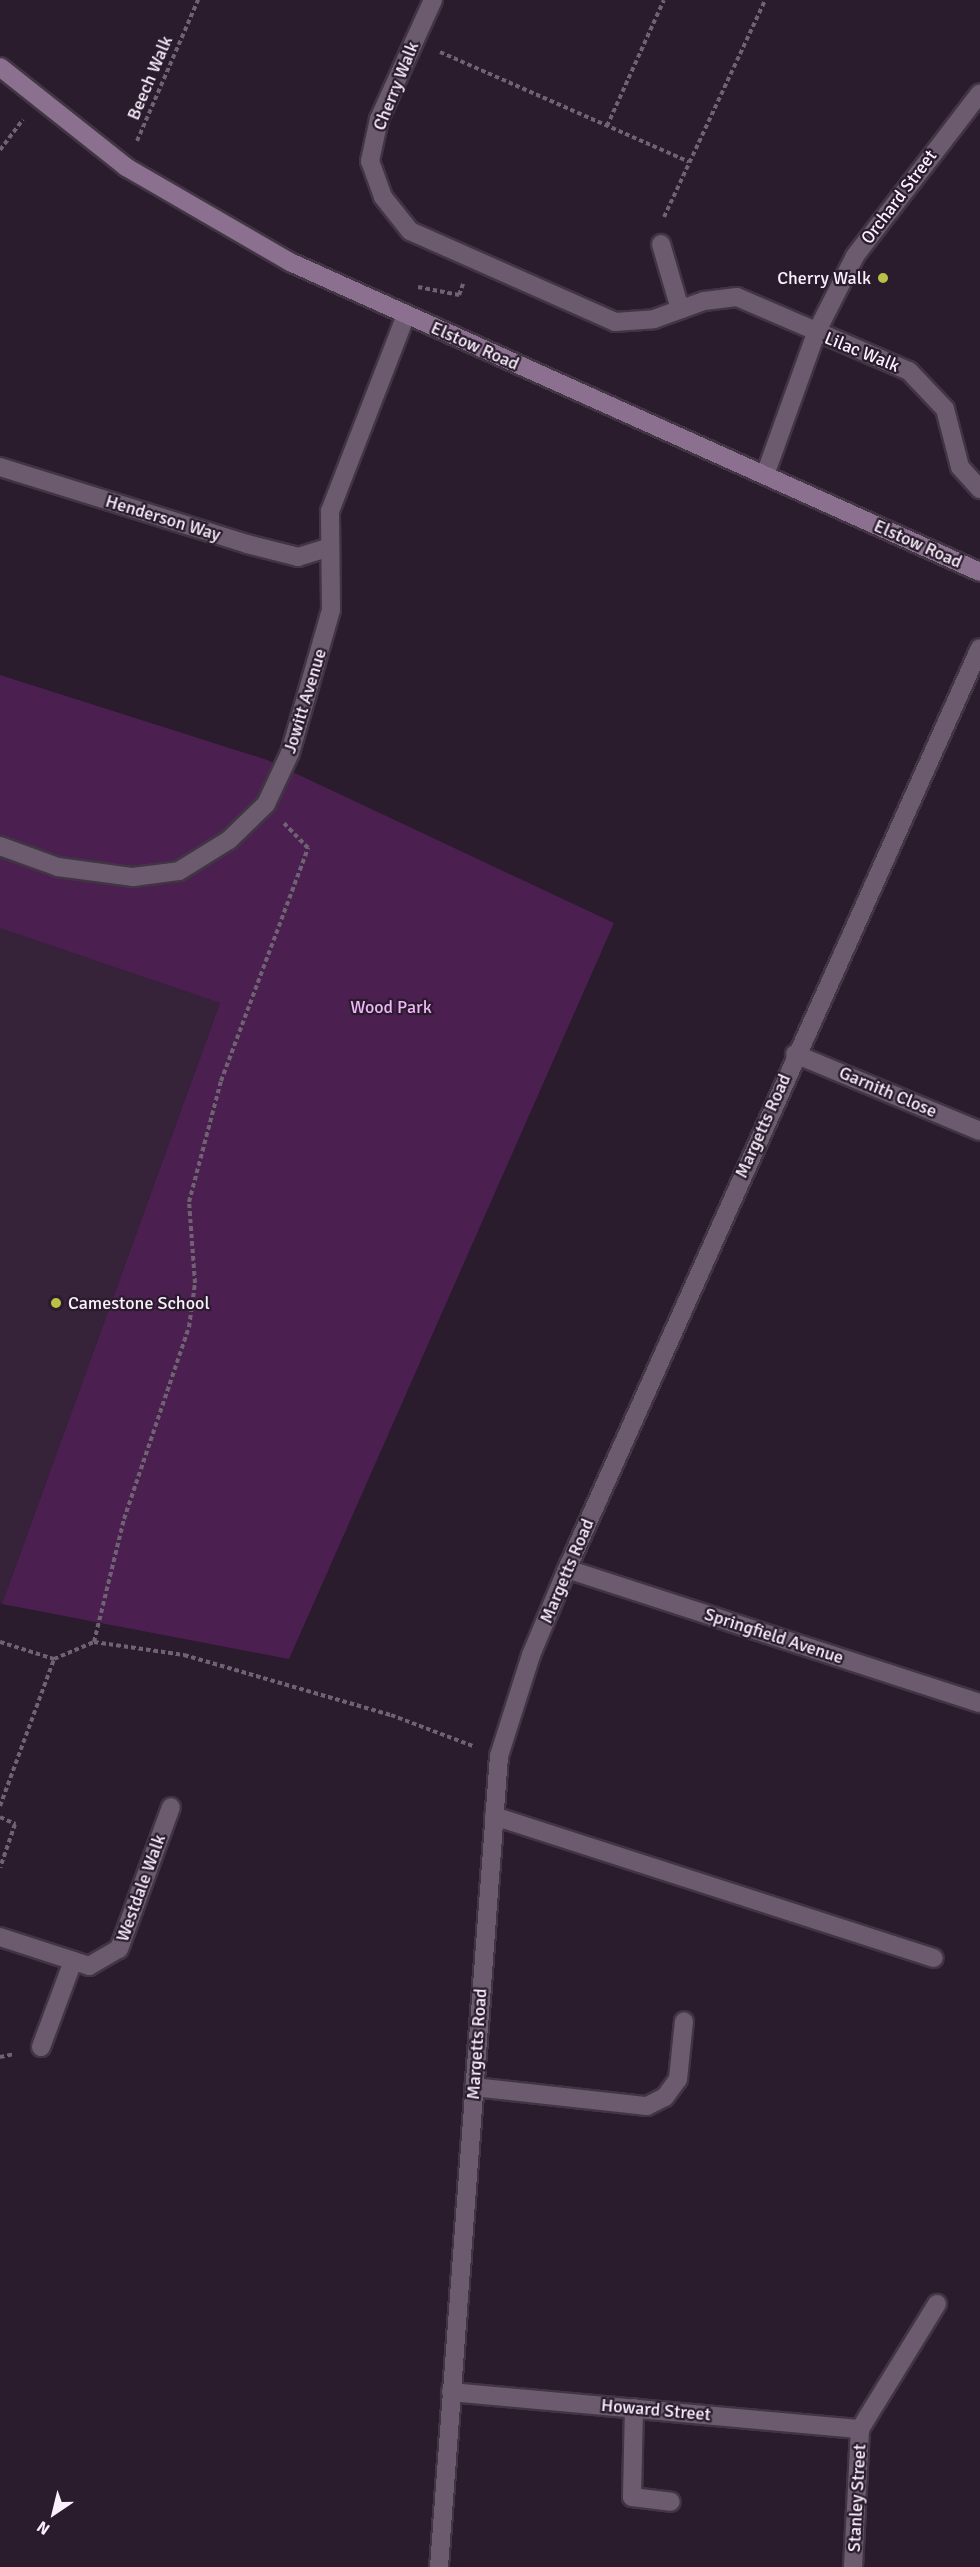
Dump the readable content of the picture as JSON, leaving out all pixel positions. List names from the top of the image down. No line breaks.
{"streets":{"street":["Cherry Walk","Orchard Street","Elstow Road","Lilac Walk","Henderson Way","Jowitt Avenue","Garnith Close","Margetts Road","Springfield Avenue","Westdale Walk","Howard Street","Stanley Street"],"path":["Beech Walk"]},"crossings":[["Beech Walk","Elstow Road"],["Cherry Walk","Orchard Street"],["Cherry Walk","Lilac Walk"],["Orchard Street","Elstow Road"],["Orchard Street","Lilac Walk"],["Elstow Road","Jowitt Avenue"],["Henderson Way","Jowitt Avenue"],["Garnith Close","Margetts Road"],["Margetts Road","Springfield Avenue"],["Margetts Road","Howard Street"],["Howard Street","Stanley Street"]],"parks":["Wood Park"],"places":["Cherry Walk","Camestone School"],"north":"bottom left"}
